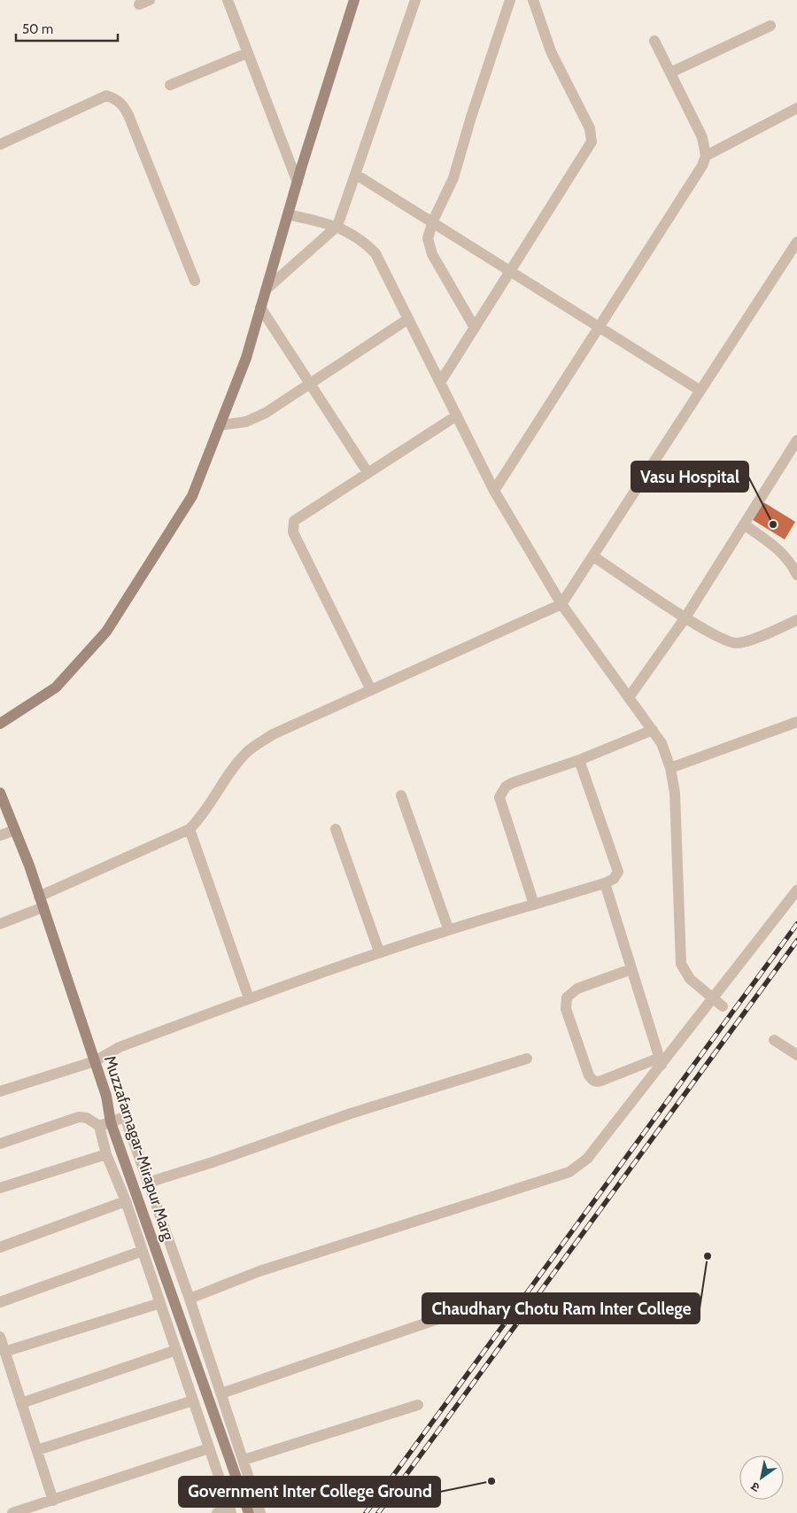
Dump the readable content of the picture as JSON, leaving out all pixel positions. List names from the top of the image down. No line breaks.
{"streets":{"main road":["Muzzafarnagar-Mirapur Marg"]},"places":["Vasu Hospital","Chaudhary Chotu Ram Inter College","Government Inter College Ground"],"scale_bar":"50 m","north":"bottom left"}
